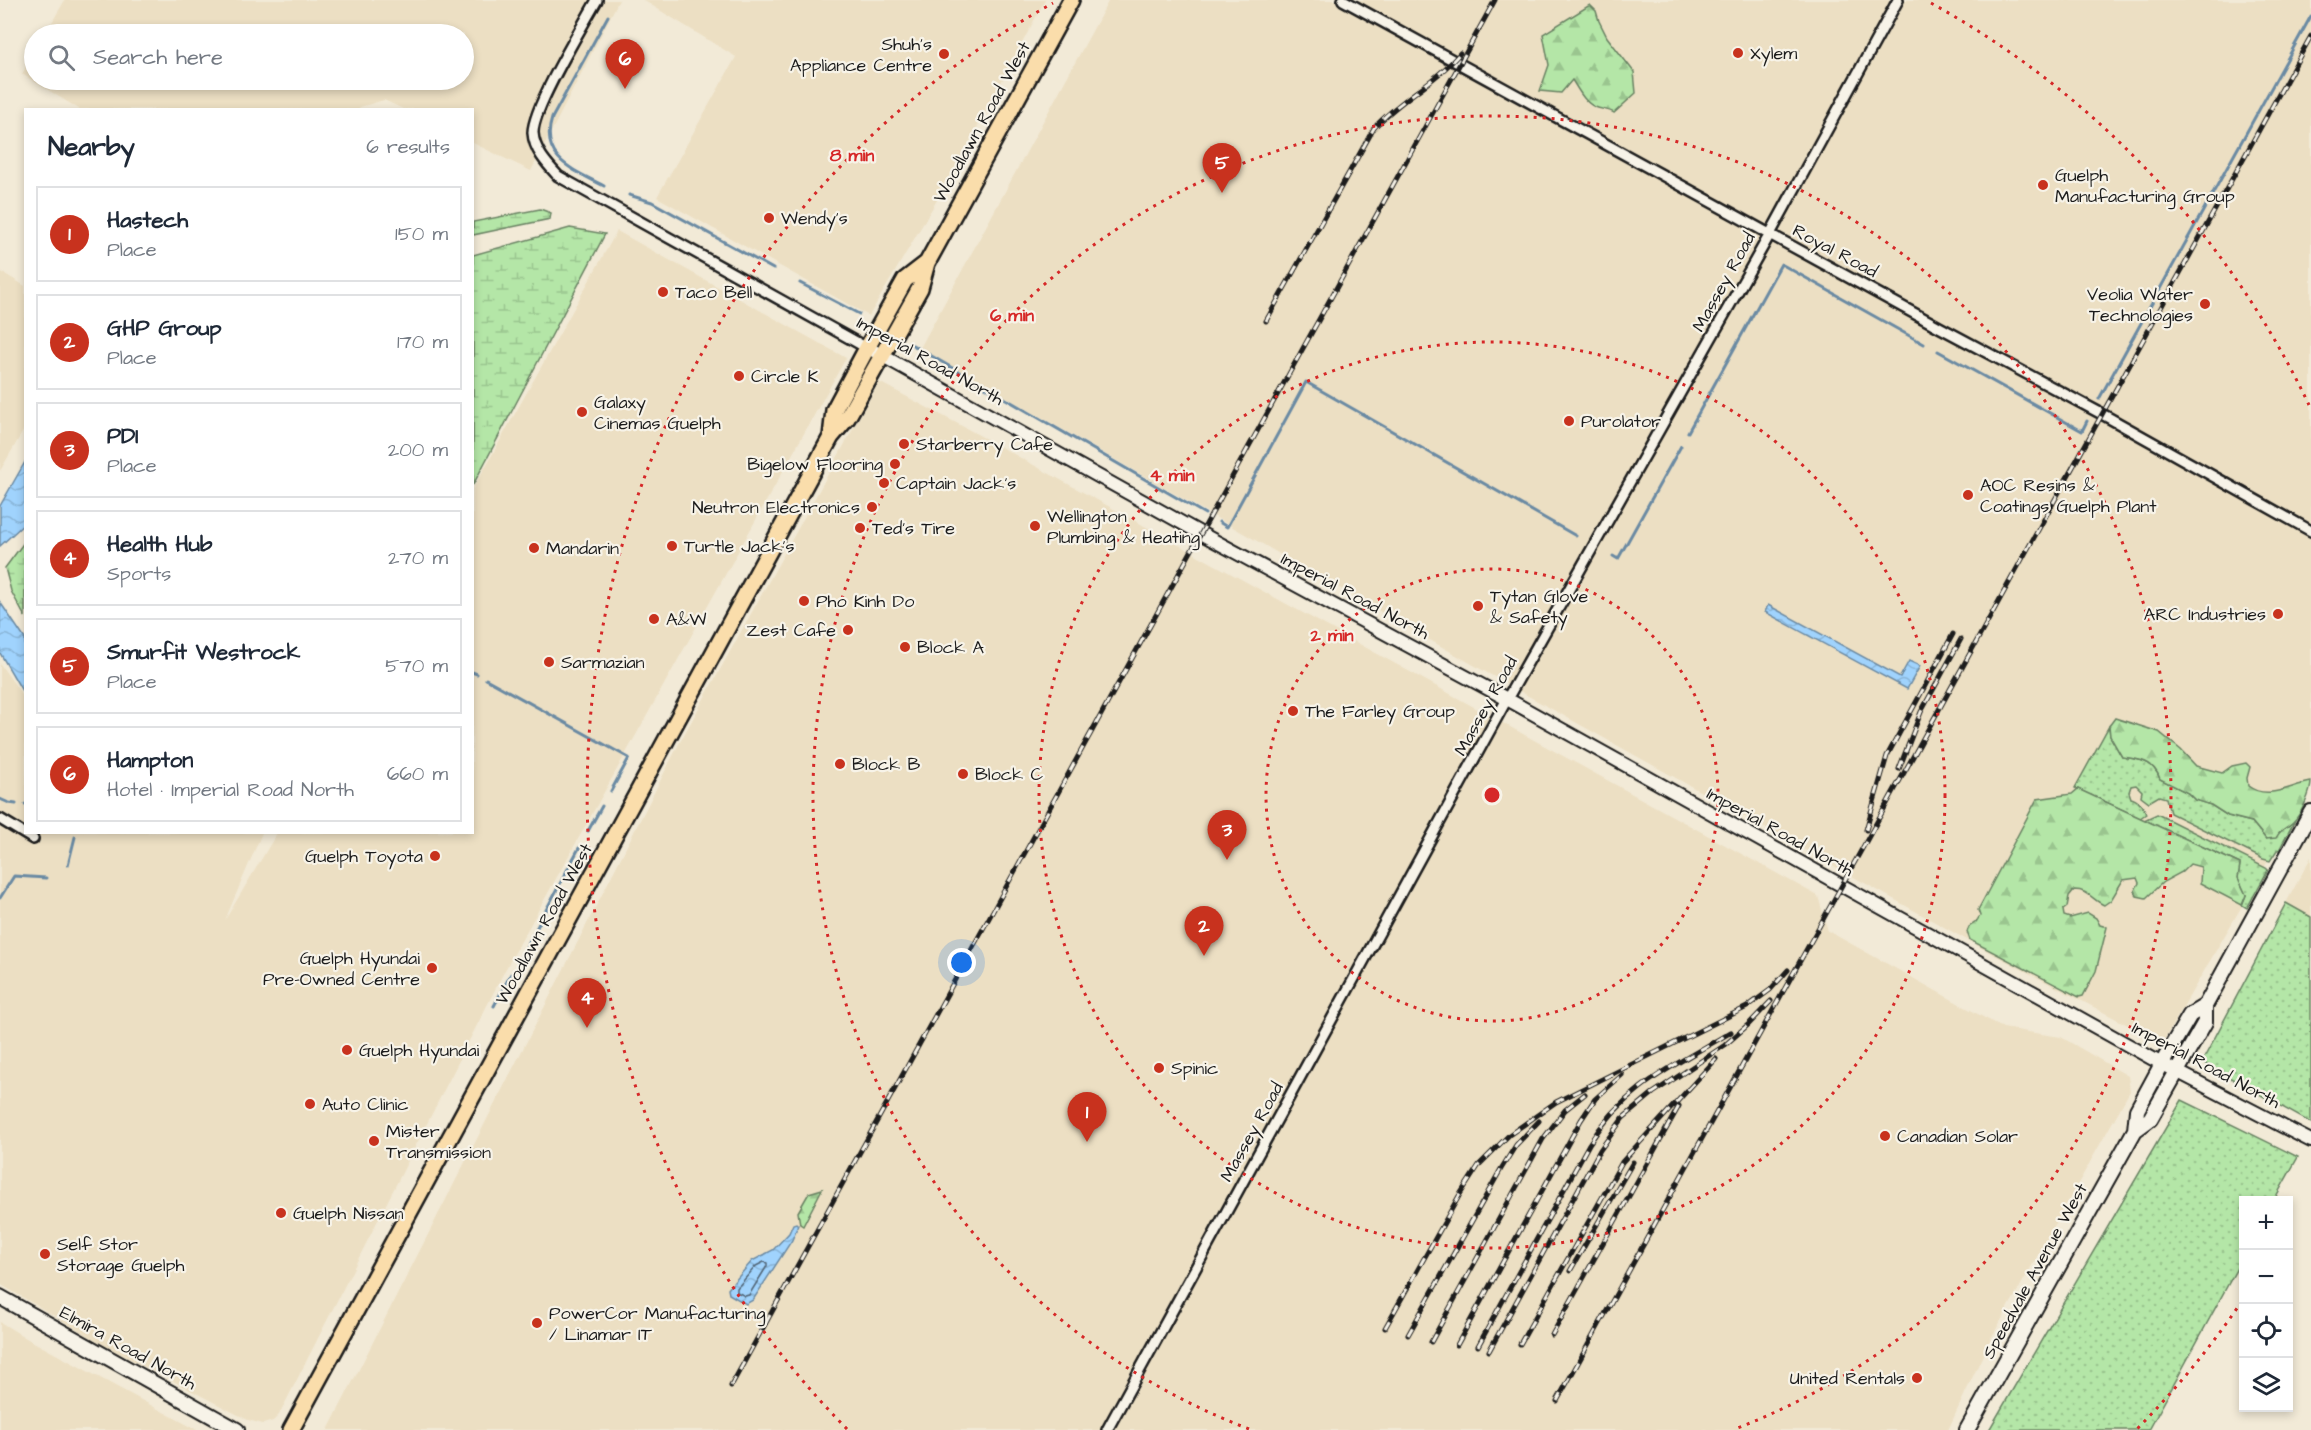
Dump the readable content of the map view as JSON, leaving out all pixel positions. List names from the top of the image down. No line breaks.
{"streets":{"main road":["Woodlawn Road West","Speedvale Avenue West","Elmira Road North"],"street":["Royal Road","Massey Road","Imperial Road North"]},"crossings":[["Woodlawn Road West","Imperial Road North"],["Royal Road","Massey Road"],["Massey Road","Imperial Road North"],["Imperial Road North","Speedvale Avenue West"]],"places":["Xylem","Shuh's Appliance Centre","Guelph Manufacturing Group","Wendy's","Taco Bell","Veolia Water Technologies","Circle K","Galaxy Cinemas Guelph","Purolator","Starberry Cafe","Bigelow Flooring","Captain Jack's","AOC Resins & Coatings Guelph Plant","Neutron Electronics","Wellington Plumbing & Heating","Ted's Tire","Turtle Jack's","Mandarin","Pho Kinh Do","Tytan Glove & Safety","ARC Industries","A&W","Zest Cafe","Block A","Sarmazian","The Farley Group","Block B","Block C","Guelph Toyota","Guelph Hyundai Pre-Owned Centre","Guelph Hyundai","Spinic","Auto Clinic","Canadian Solar","Mister Transmission","Guelph Nissan","Self Stor Storage Guelph","PowerCor Manufacturing / Linamar IT","United Rentals"],"page":{"search":"Search here","pins":["6","5","3","2","4","1"],"heading":["Nearby","6 results"],"list":[{"mark":"1","name":"Hastech","note":"Place","value":"150 m"},{"mark":"2","name":"GHP Group","note":"Place","value":"170 m"},{"mark":"3","name":"PDI","note":"Place","value":"200 m"},{"mark":"4","name":"Health Hub","note":"Sports","value":"270 m"},{"mark":"5","name":"Smurfit Westrock","note":"Place","value":"570 m"},{"mark":"6","name":"Hampton","note":"Hotel · Imperial Road North","value":"660 m"}],"map_buttons":["+","−"]},"rings":["8 min","6 min","4 min","2 min"]}
